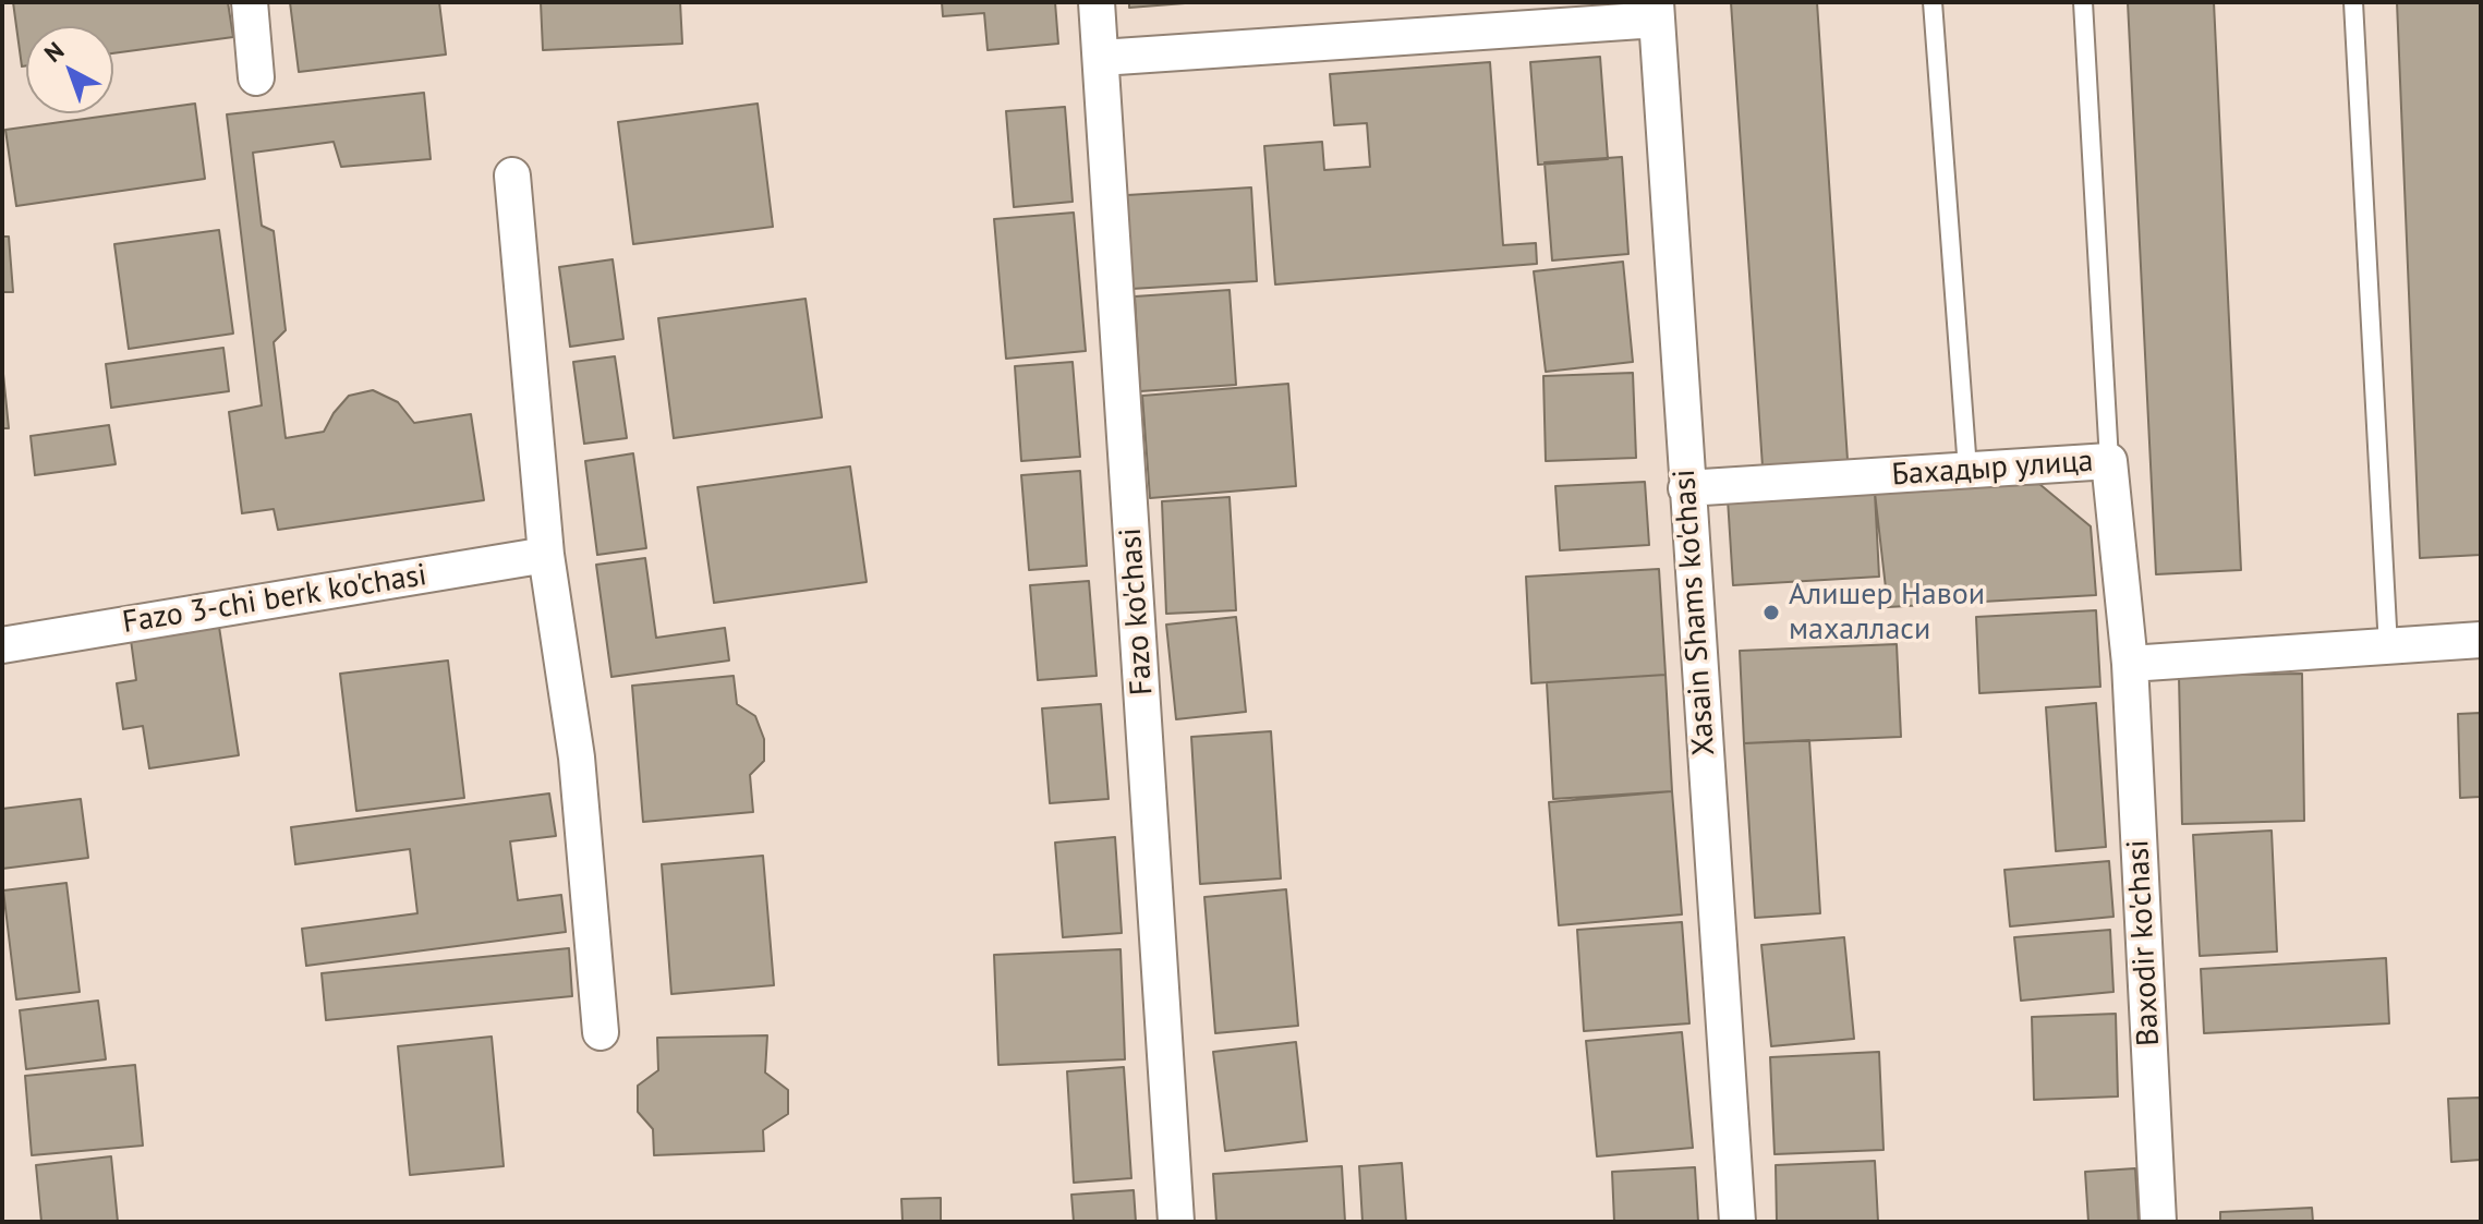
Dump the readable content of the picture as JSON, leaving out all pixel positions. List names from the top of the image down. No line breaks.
{"streets":{"street":["Бахадыр улица","Fazo 3-chi berk ko'chasi","Fazo ko'chasi","Xasain Shams ko'chasi","Baxodir ko'chasi"]},"crossings":[["Бахадыр улица","Xasain Shams ko'chasi"],["Бахадыр улица","Baxodir ko'chasi"]],"places":["Алишер Навои махалласи"],"north":"top left"}
